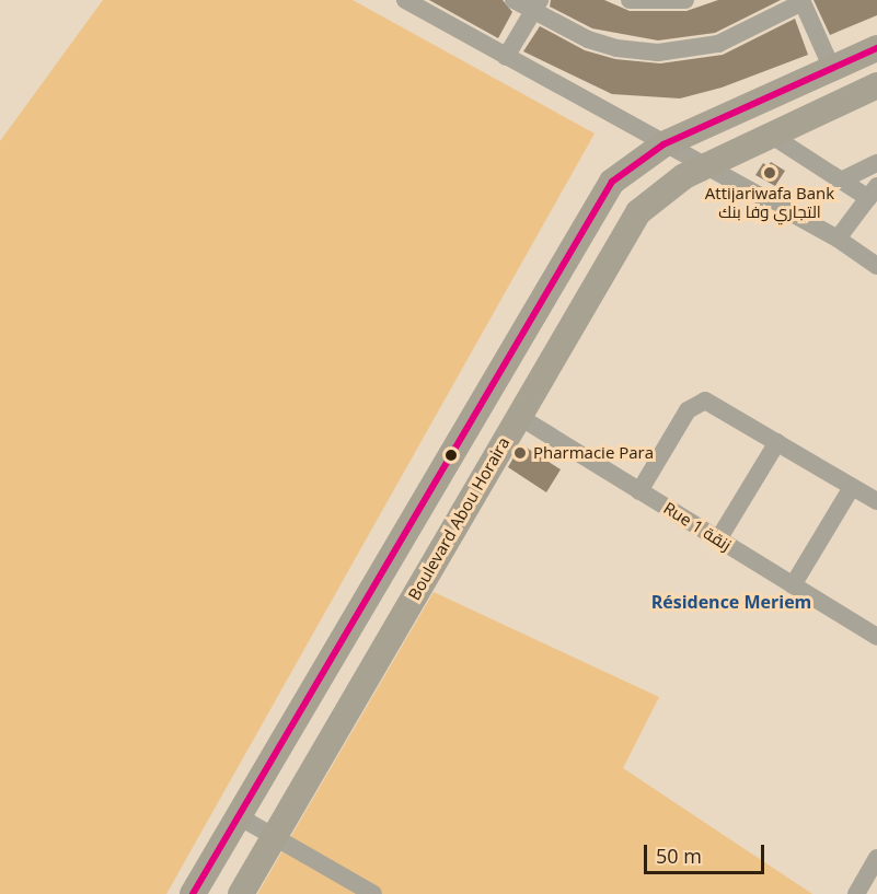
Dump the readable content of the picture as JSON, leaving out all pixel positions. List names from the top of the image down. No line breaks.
{"streets":{"main road":["Boulevard Abou Horaira"],"street":["Rue 1 زنقة"]},"crossings":[["Boulevard Abou Horaira","Rue 1 زنقة"]],"districts":["Résidence Meriem"],"places":["Attijariwafa Bank التجاري وفا بنك","Pharmacie Para"],"scale_bar":"50 m"}
